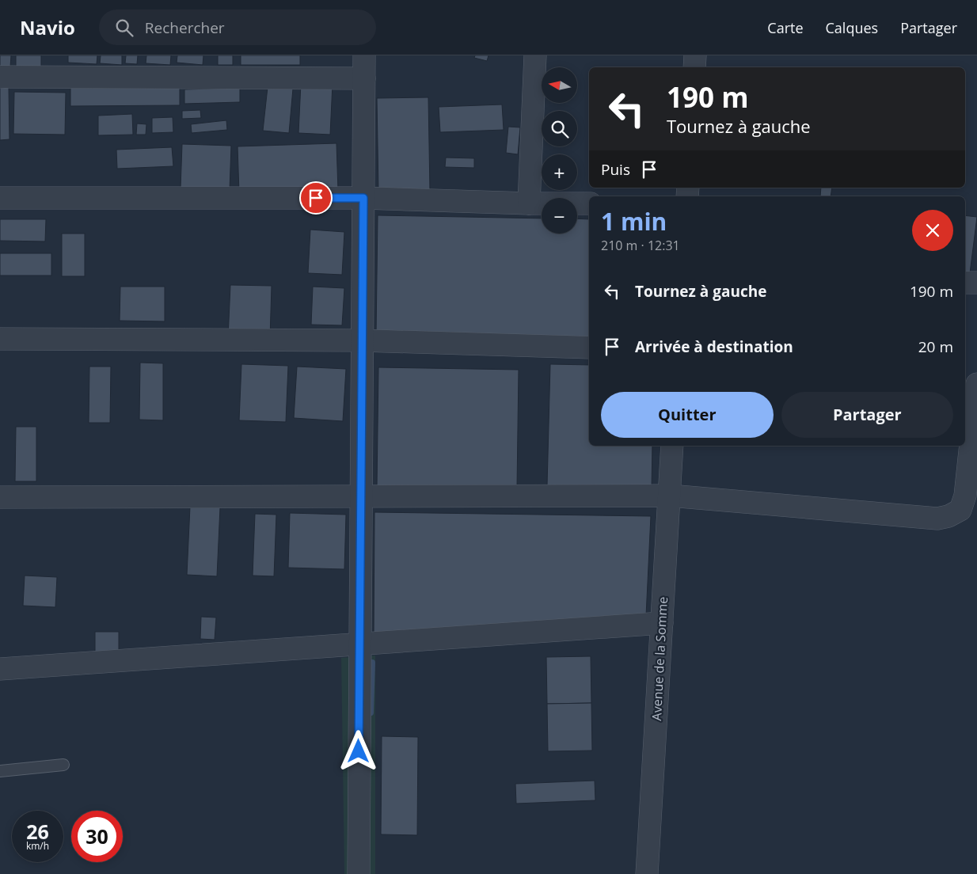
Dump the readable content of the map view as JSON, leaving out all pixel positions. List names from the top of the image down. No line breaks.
{"streets":{"street":["Avenue de la Somme"]},"north":"left","page":{"header":"Navio","search":"Rechercher","nav":["Carte","Calques","Partager"],"map_buttons":["+","−"],"turn":["190 m","Tournez à gauche"],"then":"Puis","heading":["1 min","210 m · 12:31"],"list":[{"name":"Tournez à gauche","value":"190 m"},{"name":"Arrivée à destination","value":"20 m"}],"buttons":["Quitter","Partager"],"speed":"26 km/h","limit":"30"}}
